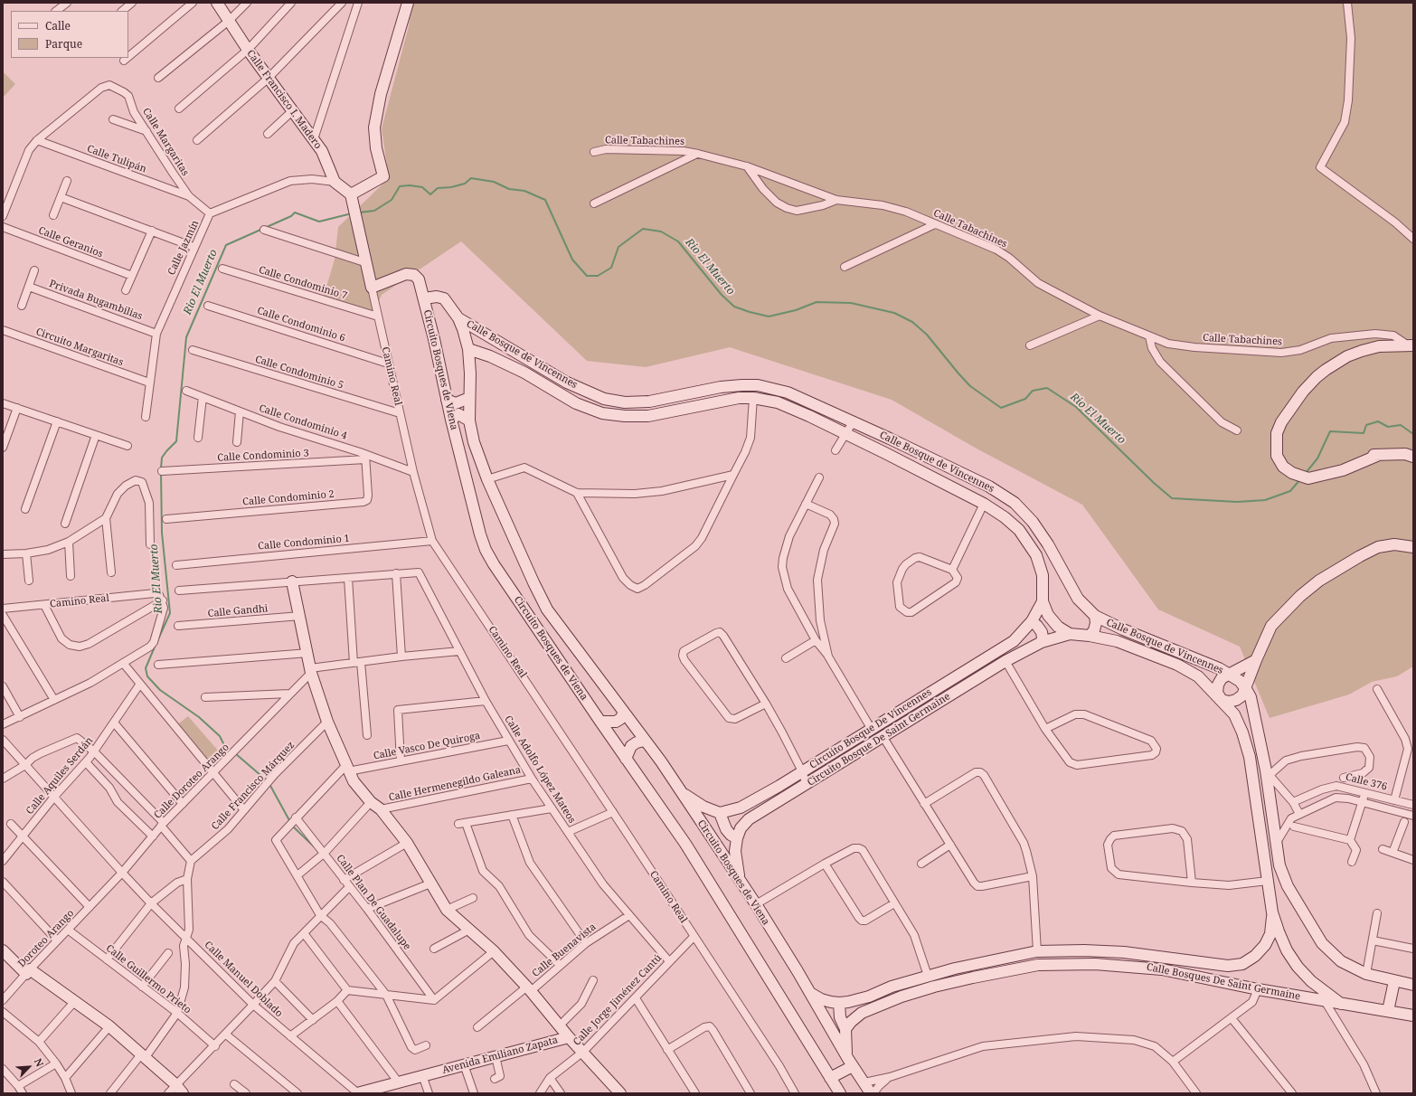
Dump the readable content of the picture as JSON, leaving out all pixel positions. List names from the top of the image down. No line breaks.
{"streets":{"main road":["Calle Francisco I. Madero","Calle Bosque de Vincennes","Circuito Bosques de Viena","Camino Real","Circuito Bosque De Vincennes","Circuito Bosque De Saint Germaine","Calle Bosques De Saint Germaine","Avenida Emiliano Zapata"],"street":["Calle Tabachines","Calle Margaritas","Calle Tulipán","Calle Geranios","Calle Jazmín","Calle Condominio 7","Privada Bugambilias","Calle Condominio 6","Circuito Margaritas","Calle Condominio 5","Calle Condominio 4","Calle Condominio 3","Calle Condominio 2","Calle Condominio 1","Calle Gandhi","Calle Vasco De Quiroga","Calle Adolfo López Mateos","Calle Aquiles Serdán","Calle Doroteo Arango","Calle 376","Calle Hermenegildo Galeana","Calle Francisco Márquez","Calle Plan De Guadalupe","Doroteo Arango","Calle Buenavista","Calle Guillermo Prieto","Calle Manuel Doblado","Calle Jorge Jiménez Cantú"]},"crossings":[["Calle Francisco I. Madero","Calle Jazmín"],["Calle Francisco I. Madero","Camino Real"],["Calle Margaritas","Calle Tulipán"],["Calle Margaritas","Calle Jazmín"],["Calle Jazmín","Privada Bugambilias"],["Calle Jazmín","Circuito Margaritas"],["Calle Condominio 7","Camino Real"],["Calle Condominio 6","Camino Real"],["Calle Bosque de Vincennes","Circuito Bosques de Viena"],["Calle Bosque de Vincennes","Circuito Bosque De Vincennes"],["Calle Bosque de Vincennes","Circuito Bosque De Saint Germaine"],["Calle Bosque de Vincennes","Calle 376"],["Calle Bosque de Vincennes","Calle Bosques De Saint Germaine"],["Circuito Bosques de Viena","Circuito Bosque De Saint Germaine"],["Circuito Bosques de Viena","Calle Bosques De Saint Germaine"],["Calle Condominio 5","Camino Real"],["Camino Real","Calle Condominio 4"],["Camino Real","Calle Condominio 1"],["Camino Real","Calle Jorge Jiménez Cantú"],["Calle Condominio 4","Calle Condominio 3"],["Calle Condominio 4","Calle Condominio 2"],["Calle Condominio 3","Calle Condominio 2"],["Calle Vasco De Quiroga","Calle Adolfo López Mateos"],["Calle Adolfo López Mateos","Calle Hermenegildo Galeana"],["Calle Adolfo López Mateos","Calle Buenavista"],["Calle Adolfo López Mateos","Calle Jorge Jiménez Cantú"],["Calle Aquiles Serdán","Calle Manuel Doblado"],["Calle Doroteo Arango","Doroteo Arango"],["Calle Doroteo Arango","Calle Manuel Doblado"],["Doroteo Arango","Calle Guillermo Prieto"],["Calle Manuel Doblado","Avenida Emiliano Zapata"],["Calle Jorge Jiménez Cantú","Avenida Emiliano Zapata"]],"water":["Rio El Muerto"],"legend":["Calle","Parque"],"north":"top right"}
